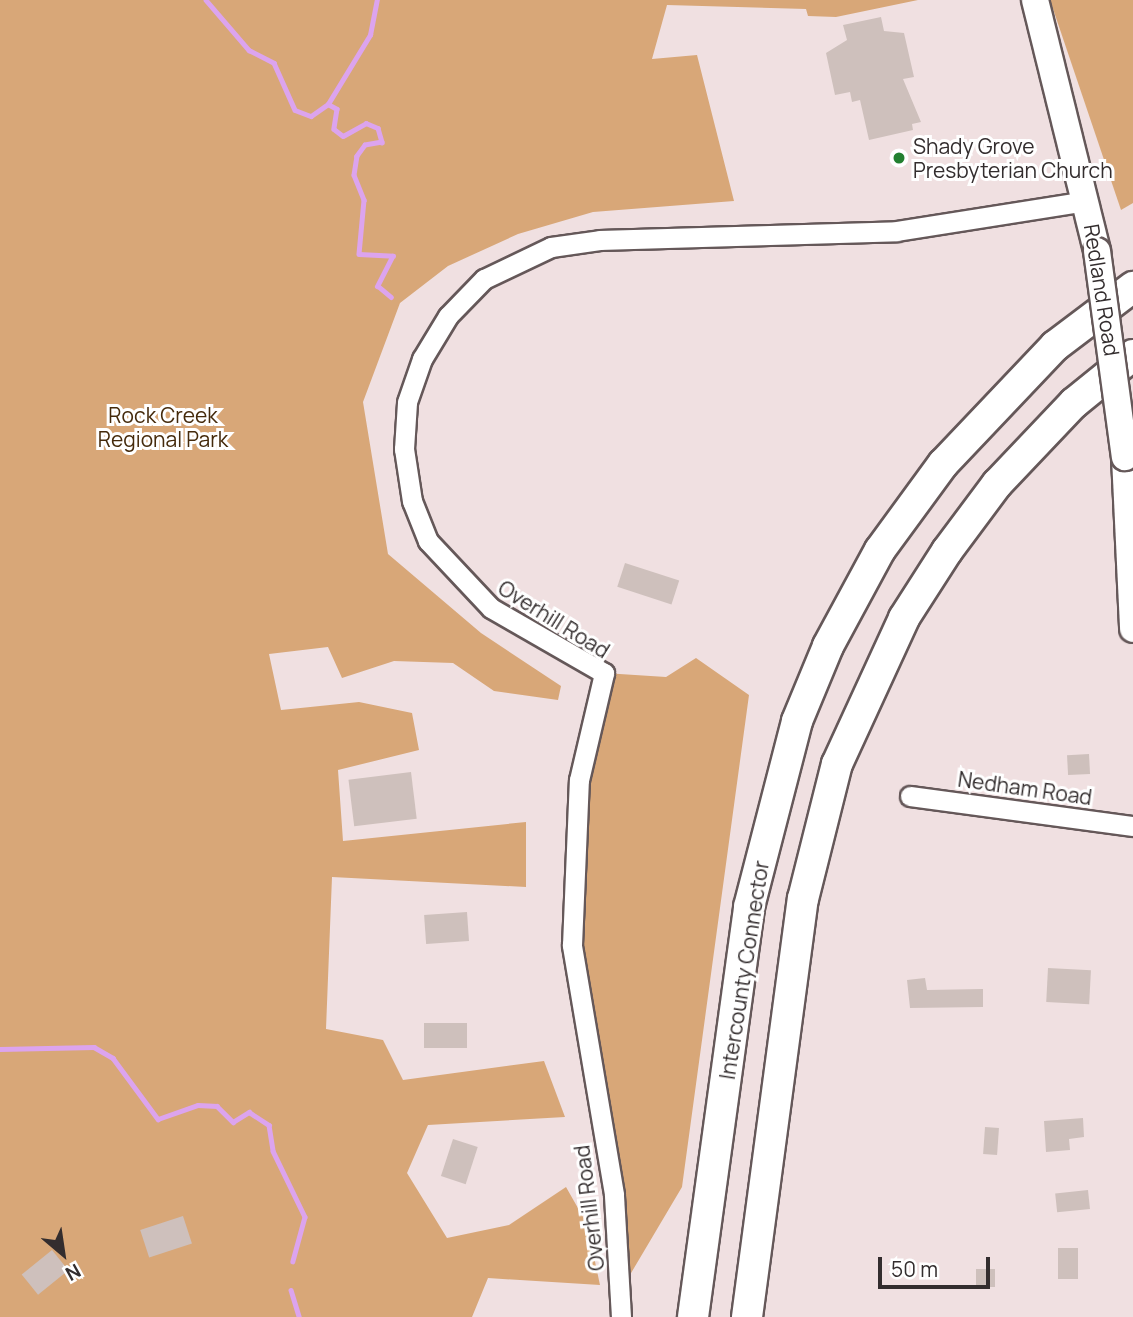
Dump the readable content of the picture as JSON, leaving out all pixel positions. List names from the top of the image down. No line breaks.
{"streets":{"highway":["Intercounty Connector"],"main road":["Redland Road"],"street":["Overhill Road","Nedham Road"]},"crossings":[["Redland Road","Overhill Road"]],"parks":["Rock Creek Regional Park"],"places":["Shady Grove Presbyterian Church"],"scale_bar":"50 m","north":"bottom right"}
